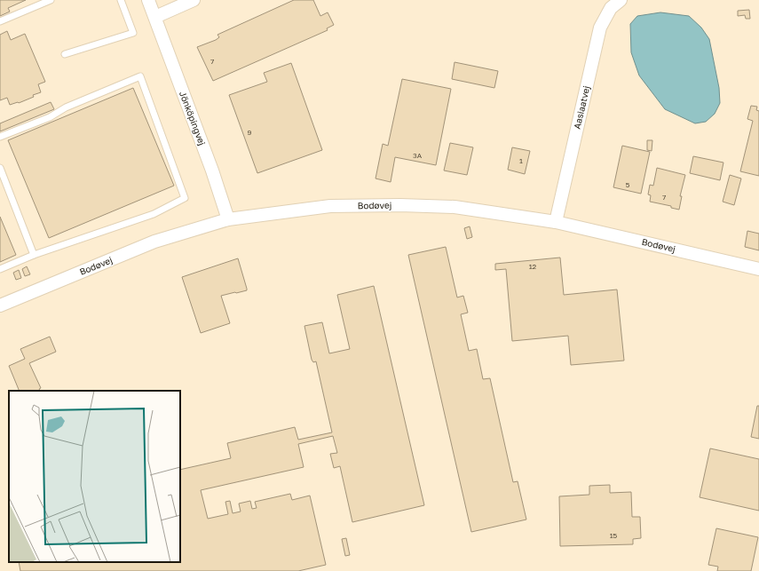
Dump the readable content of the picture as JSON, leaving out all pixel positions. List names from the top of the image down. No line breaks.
{"streets":{"street":["Aasiaatvej","Jönköpingvej","Bodøvej"]},"crossings":[["Aasiaatvej","Bodøvej"],["Jönköpingvej","Bodøvej"]],"house_numbers":["7","9","3A","1","5","7","12","15"]}
